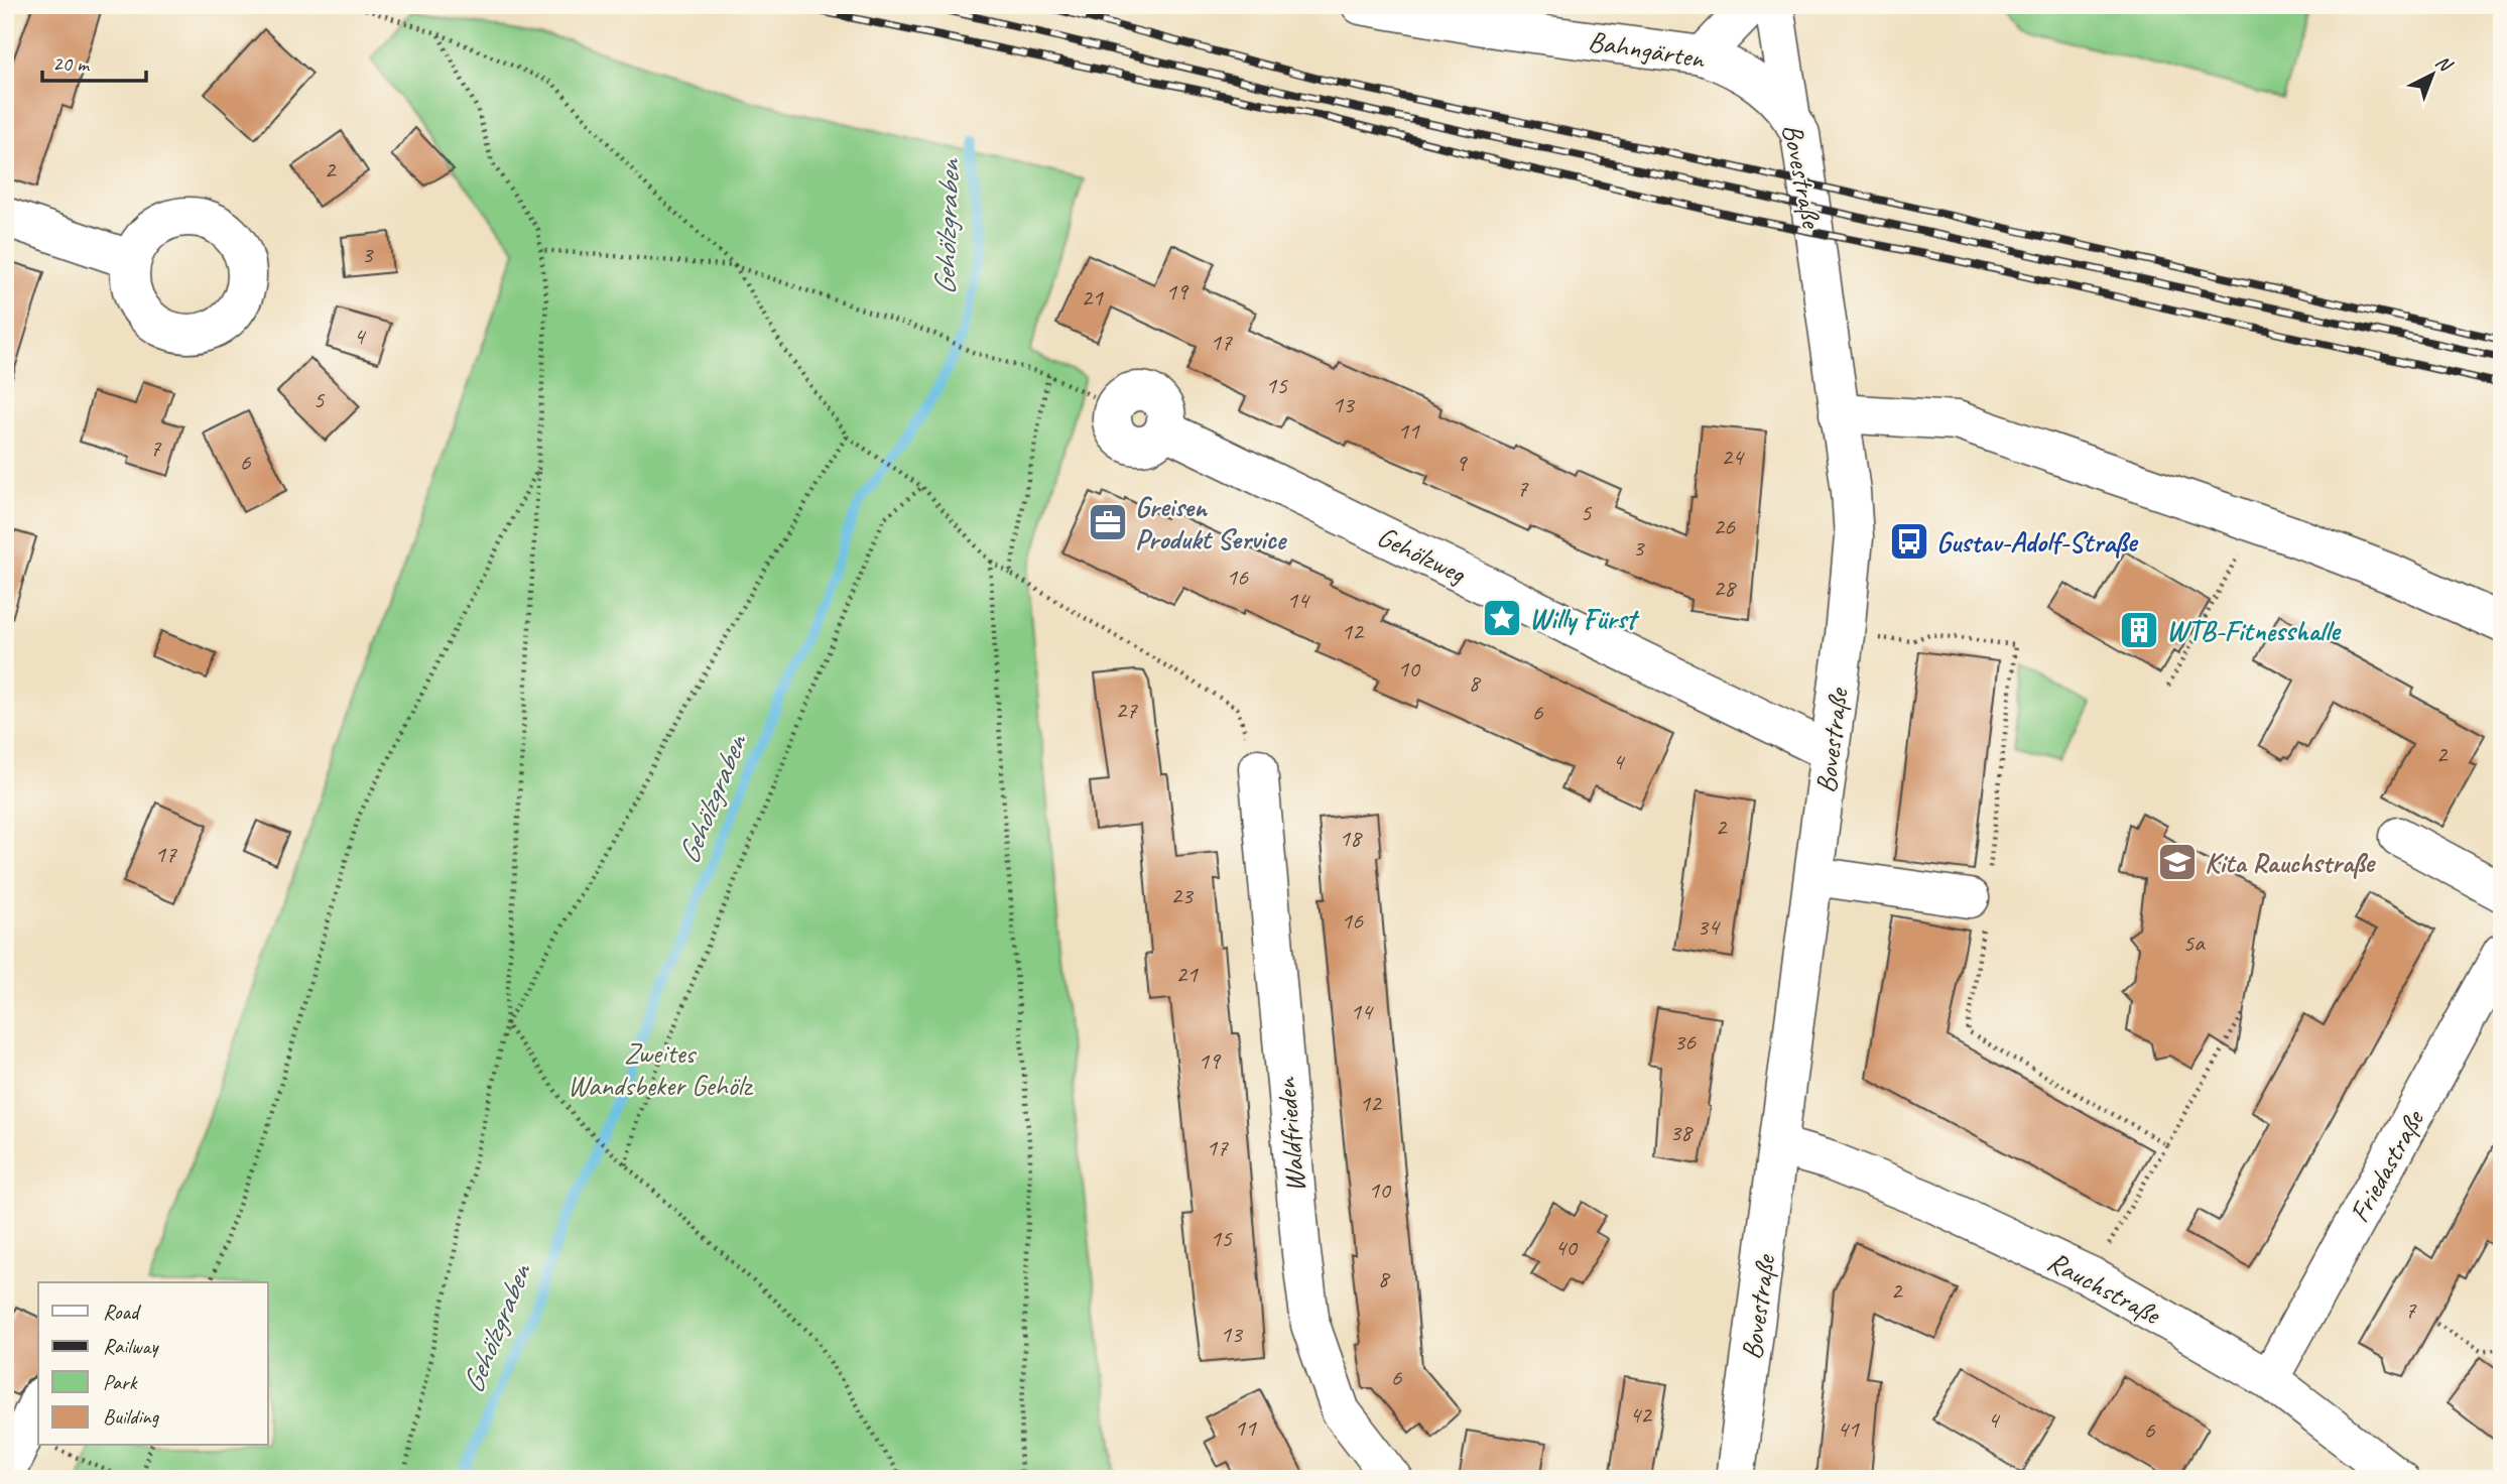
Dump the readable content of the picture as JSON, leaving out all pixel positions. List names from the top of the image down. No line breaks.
{"streets":{"street":["Bahngärten","Bovestraße","Gehölzweg","Waldfrieden","Friedastraße","Rauchstraße"]},"crossings":[["Bahngärten","Bovestraße"],["Bovestraße","Gehölzweg"],["Bovestraße","Rauchstraße"],["Friedastraße","Rauchstraße"]],"water":["Gehölzgraben"],"parks":["Zweites Wandsbeker Gehölz"],"places":{"office":["Greisen Produkt Service"],"bus stop":["Gustav-Adolf-Straße"],"place":["Willy Fürst"],"building":["WTB-Fitnesshalle"],"school or university":["Kita Rauchstraße"]},"house_numbers":["2","3","19","21","4","17","15","5","13","11","7","24","6","9","7","5","26","3","16","28","14","12","10","8","27","6","2","4","2","18","17","23","16","34","5a","21","14","36","19","12","38","17","10","15","40","8","2","7","13","6","42","4","11","41","6"],"legend":["Road","Railway","Park","Building"],"scale_bar":"20 m","north":"top right"}
